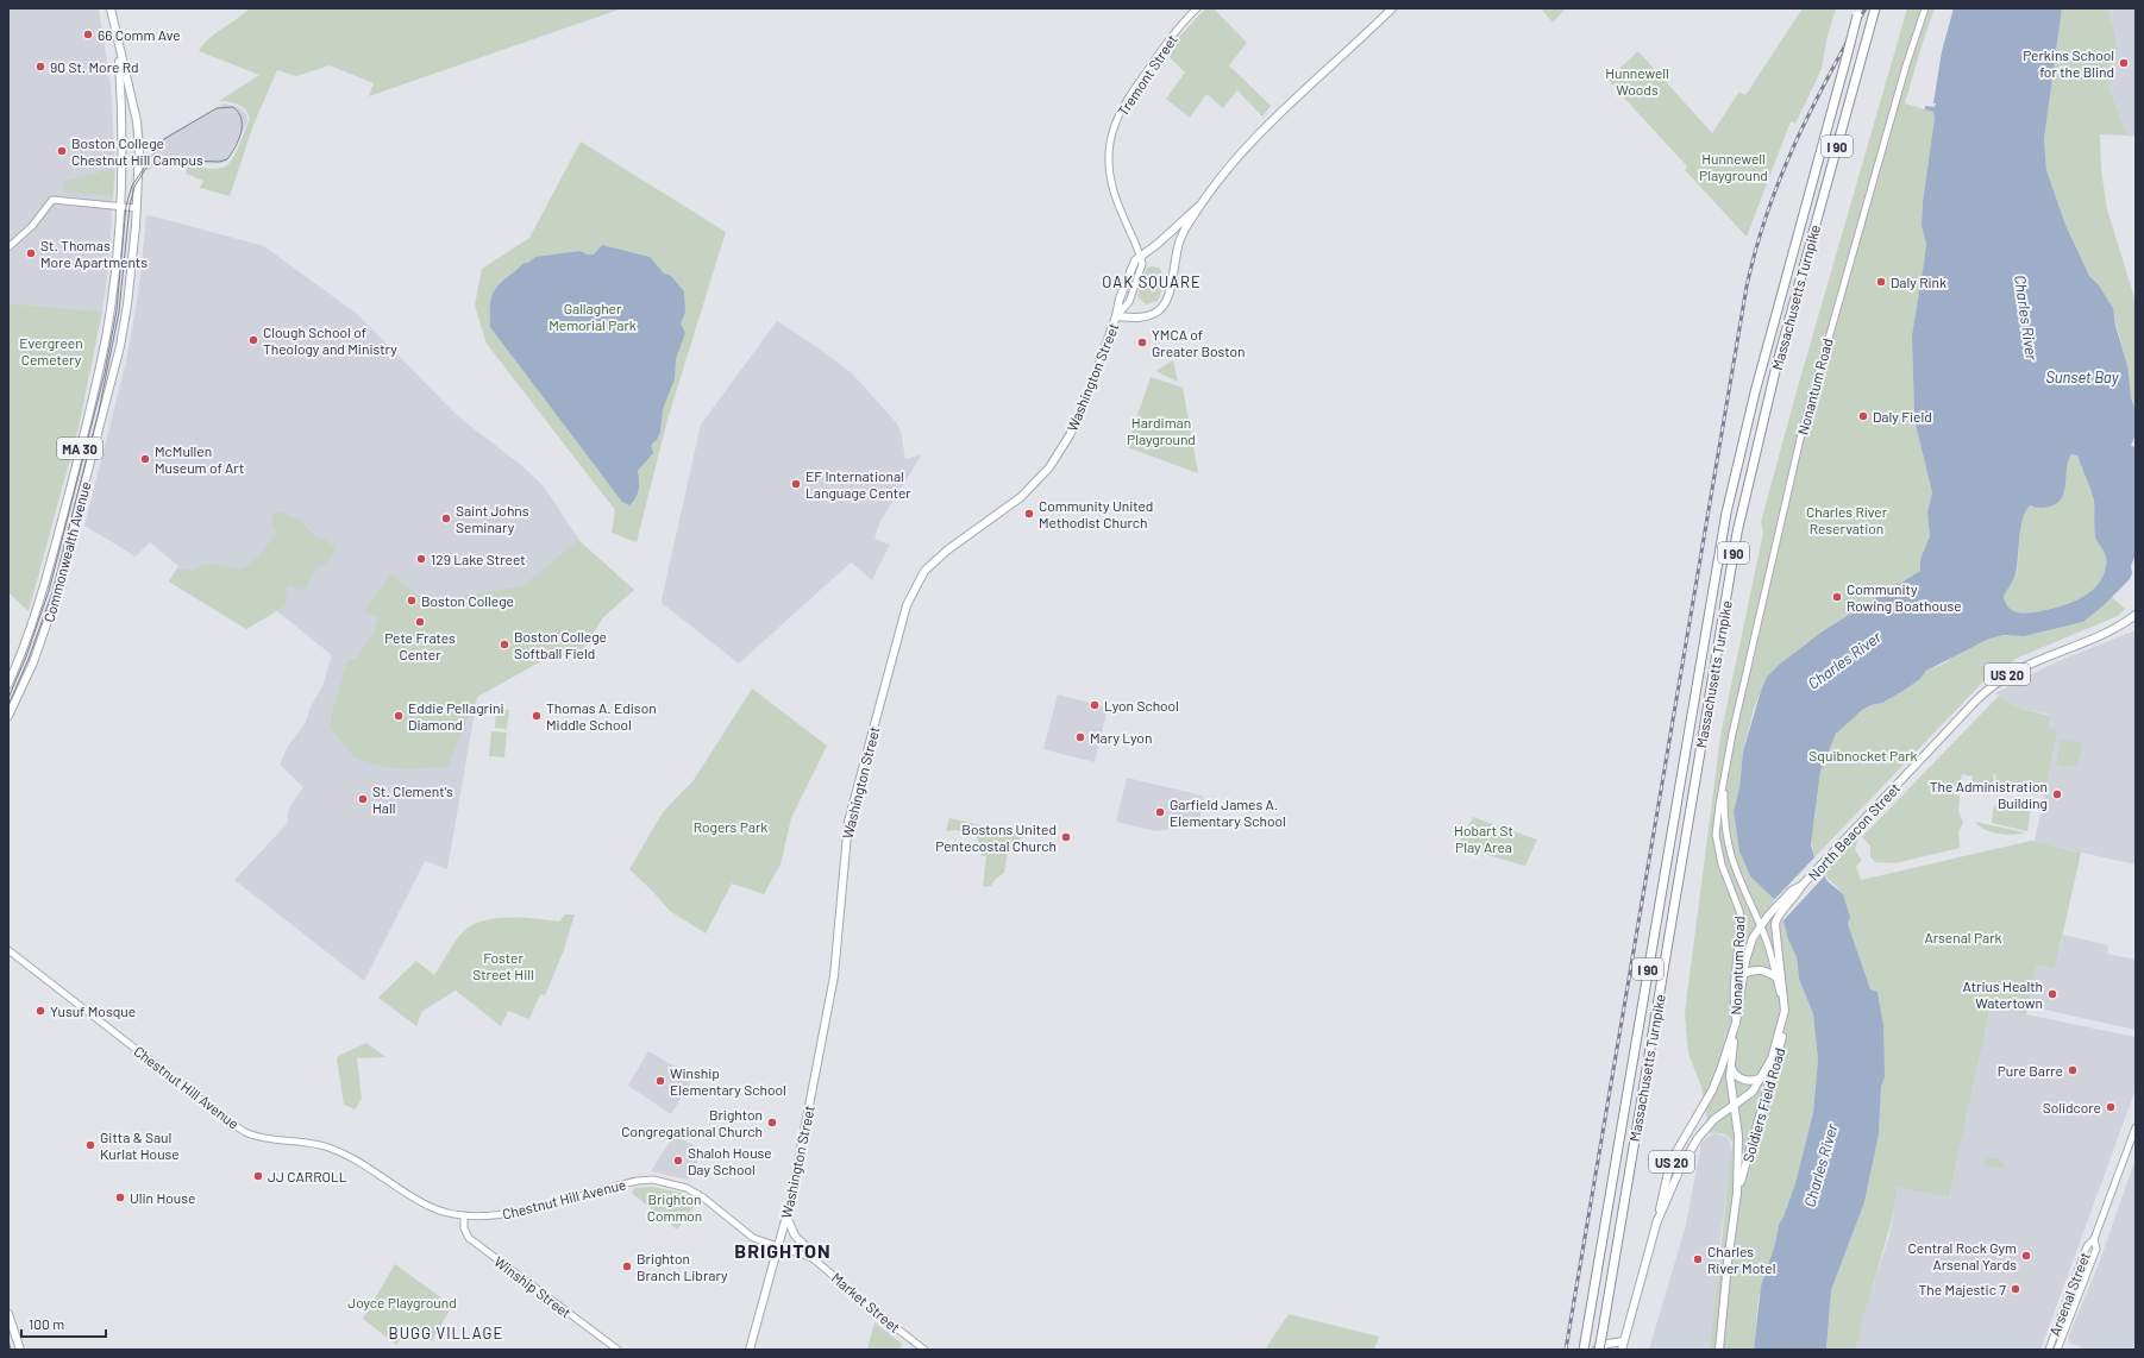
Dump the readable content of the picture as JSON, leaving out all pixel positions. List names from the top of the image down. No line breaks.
{"streets":{"highway":["I 90","Massachusetts Turnpike"],"main road":["Tremont Street","Washington Street","Nonantum Road","MA 30","Commonwealth Avenue","US 20","North Beacon Street","Chestnut Hill Avenue","Soldiers Field Road","Winship Street","Arsenal Street","Market Street"]},"crossings":[["Tremont Street","Washington Street"],["Washington Street","Chestnut Hill Avenue"],["Washington Street","Market Street"],["Nonantum Road","North Beacon Street"],["Nonantum Road","Soldiers Field Road"],["North Beacon Street","Soldiers Field Road"],["Chestnut Hill Avenue","Winship Street"],["Chestnut Hill Avenue","Market Street"]],"districts":["OAK SQUARE","BRIGHTON","BUGG VILLAGE"],"water":["Charles River","Sunset Bay"],"parks":["Hunnewell Woods","Hunnewell Playground","Gallagher Memorial Park","Evergreen Cemetery","Hardiman Playground","Charles River Reservation","Squibnocket Park","Rogers Park","Hobart St Play Area","Arsenal Park","Foster Street Hill","Brighton Common","Joyce Playground"],"places":["66 Comm Ave","Perkins School for the Blind","90 St. More Rd","Boston College Chestnut Hill Campus","St. Thomas More Apartments","Daly Rink","Clough School of Theology and Ministry","YMCA of Greater Boston","Daly Field","McMullen Museum of Art","EF International Language Center","Community United Methodist Church","Saint Johns Seminary","129 Lake Street","Community Rowing Boathouse","Boston College","Pete Frates Center","Boston College Softball Field","Lyon School","Eddie Pellagrini Diamond","Thomas A. Edison Middle School","Mary Lyon","The Administration Building","St. Clement's Hall","Garfield James A. Elementary School","Bostons United Pentecostal Church","Atrius Health Watertown","Yusuf Mosque","Pure Barre","Winship Elementary School","Solidcore","Brighton Congregational Church","Gitta & Saul Kurlat House","Shaloh House Day School","JJ CARROLL","Ulin House","Central Rock Gym Arsenal Yards","Charles River Motel","Brighton Branch Library","The Majestic 7"],"scale_bar":"100 m"}
